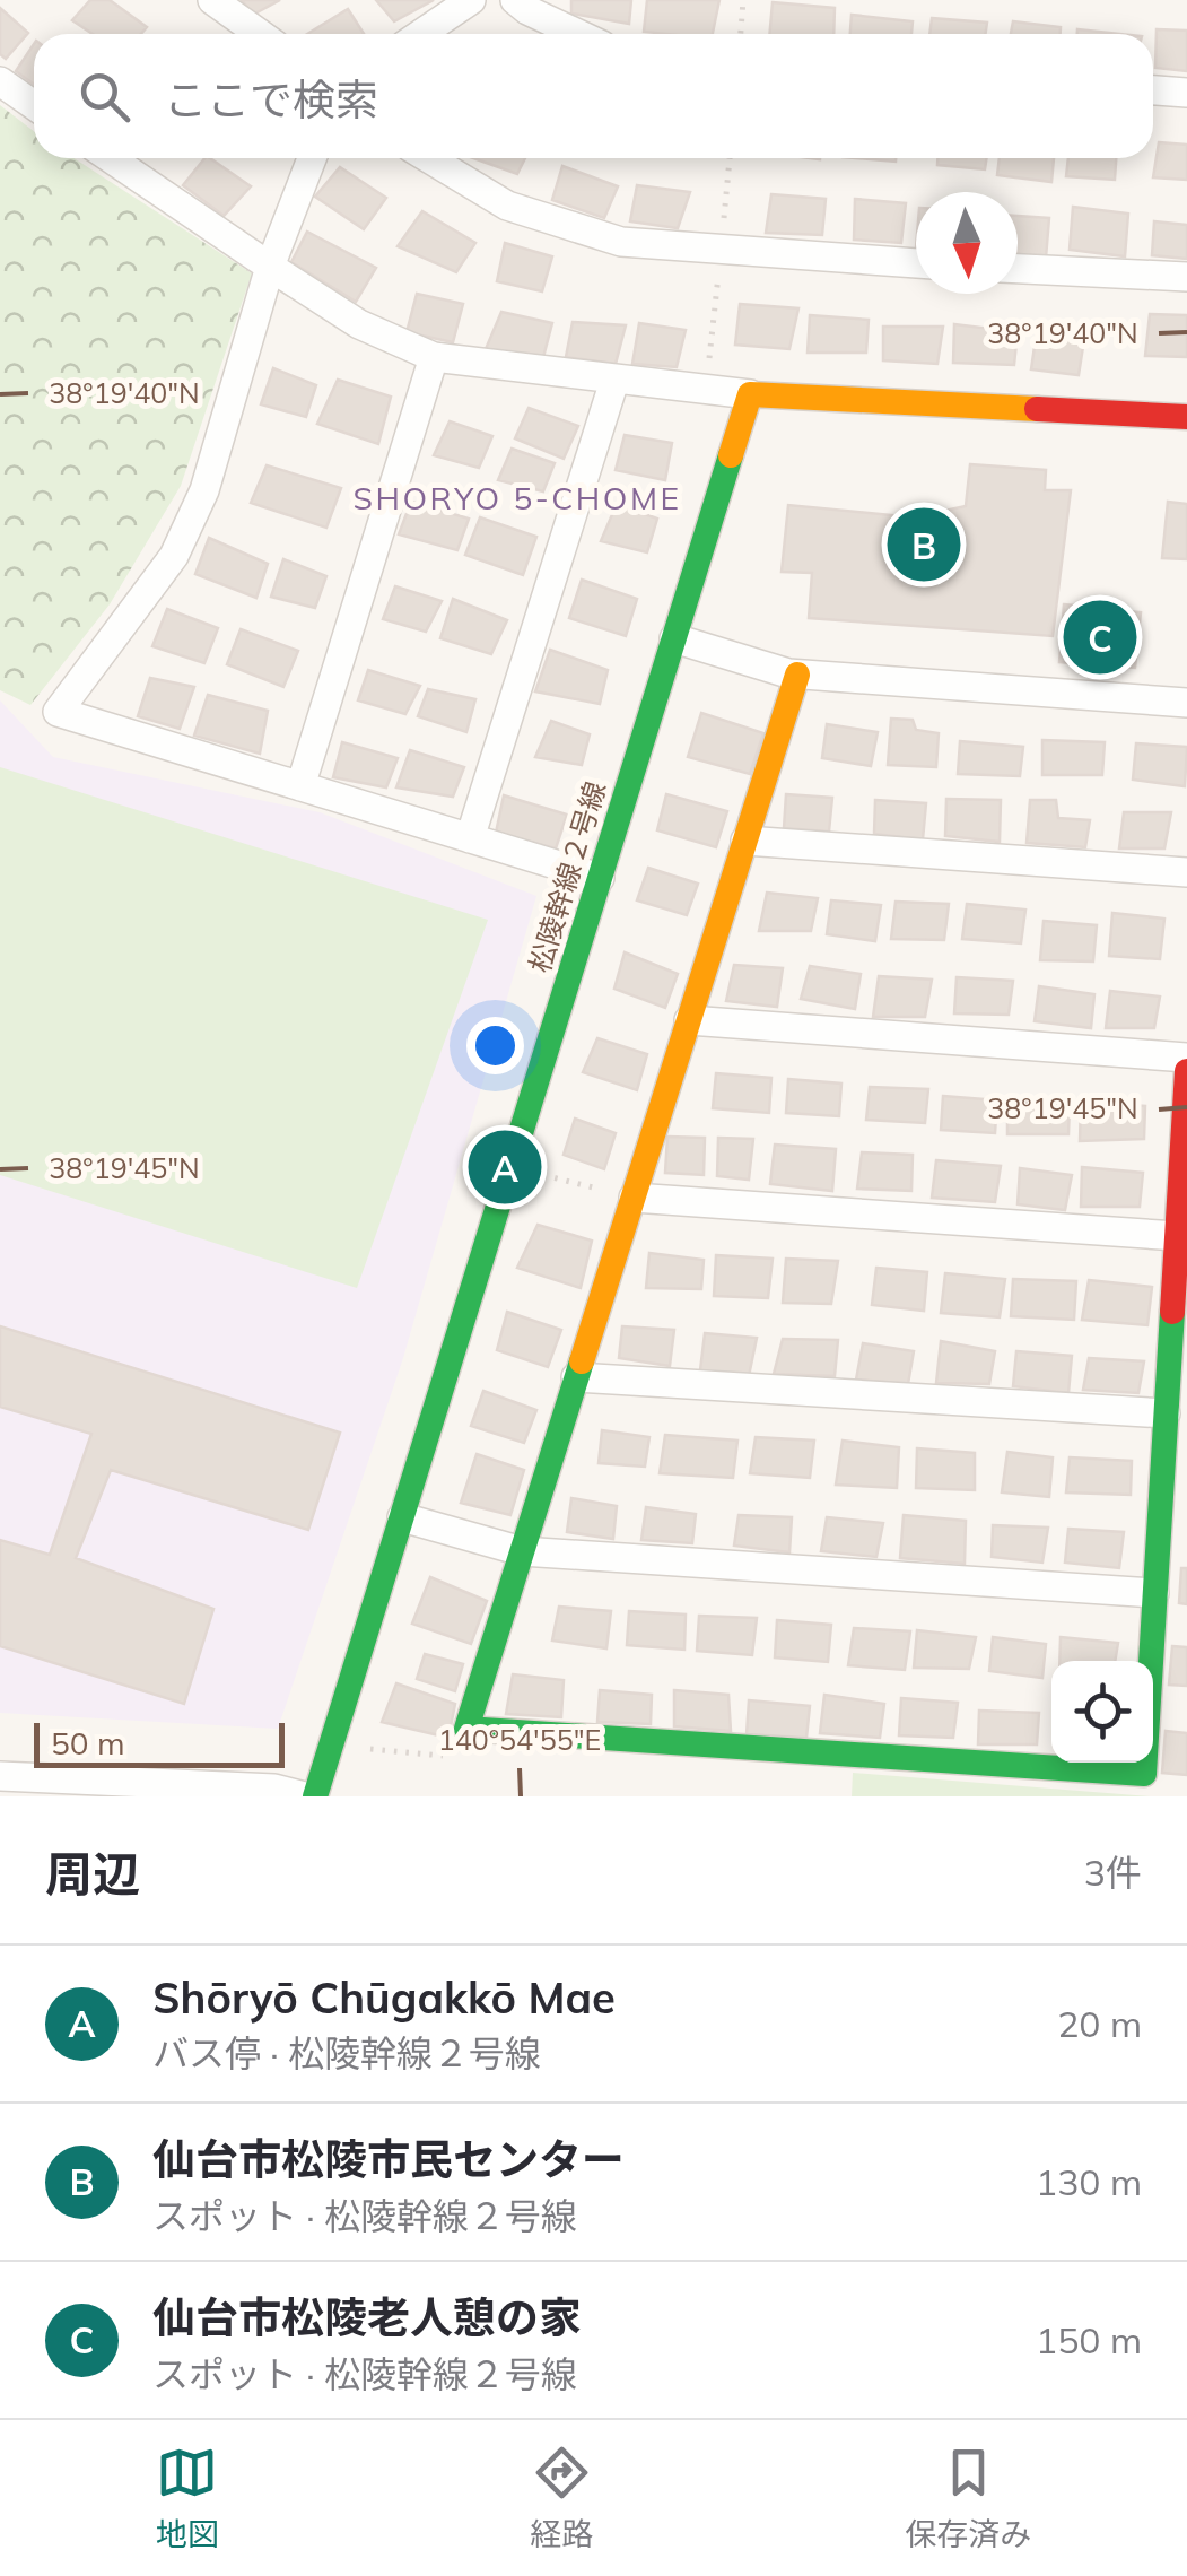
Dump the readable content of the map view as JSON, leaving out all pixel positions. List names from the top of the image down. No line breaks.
{"streets":{"street":["松陵幹線２号線"]},"districts":["SHORYO 5-CHOME"],"scale_bar":"50 m","north":"bottom","page":{"search":"ここで検索","pins":["B","C","A"],"scale":"50 m","heading":["周辺","3件"],"list":[{"mark":"A","name":"Shōryō Chūgakkō Mae","note":"バス停 · 松陵幹線２号線","value":"20 m"},{"mark":"B","name":"仙台市松陵市民センター","note":"スポット · 松陵幹線２号線","value":"130 m"},{"mark":"C","name":"仙台市松陵老人憩の家","note":"スポット · 松陵幹線２号線","value":"150 m"}],"nav":["地図","経路","保存済み"]},"coordinates":["38°19'40\"N","38°19'45\"N","140°54'55\"E"]}
